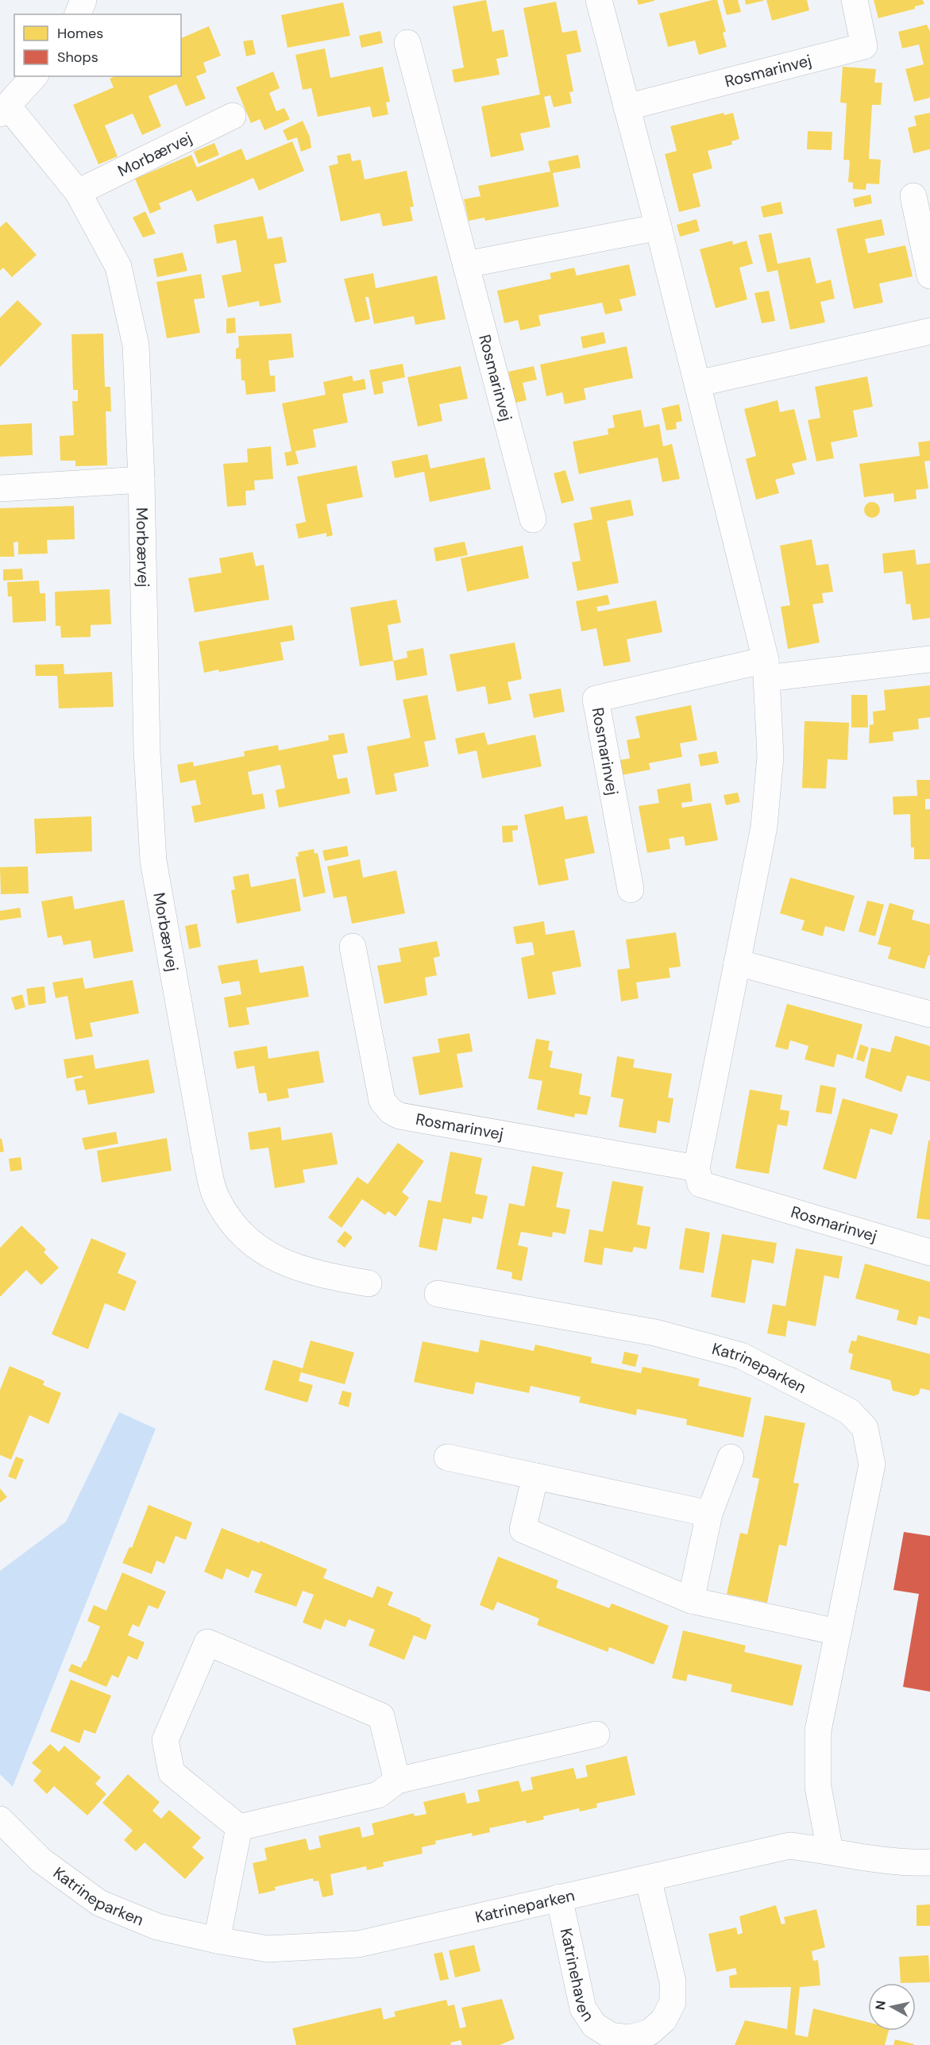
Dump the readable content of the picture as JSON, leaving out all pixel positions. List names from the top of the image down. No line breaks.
{"streets":{"street":["Rosmarinvej","Morbærvej","Katrineparken","Katrinehaven"]},"crossings":[["Katrineparken","Katrinehaven"]],"legend":["Homes","Shops"],"north":"left"}
